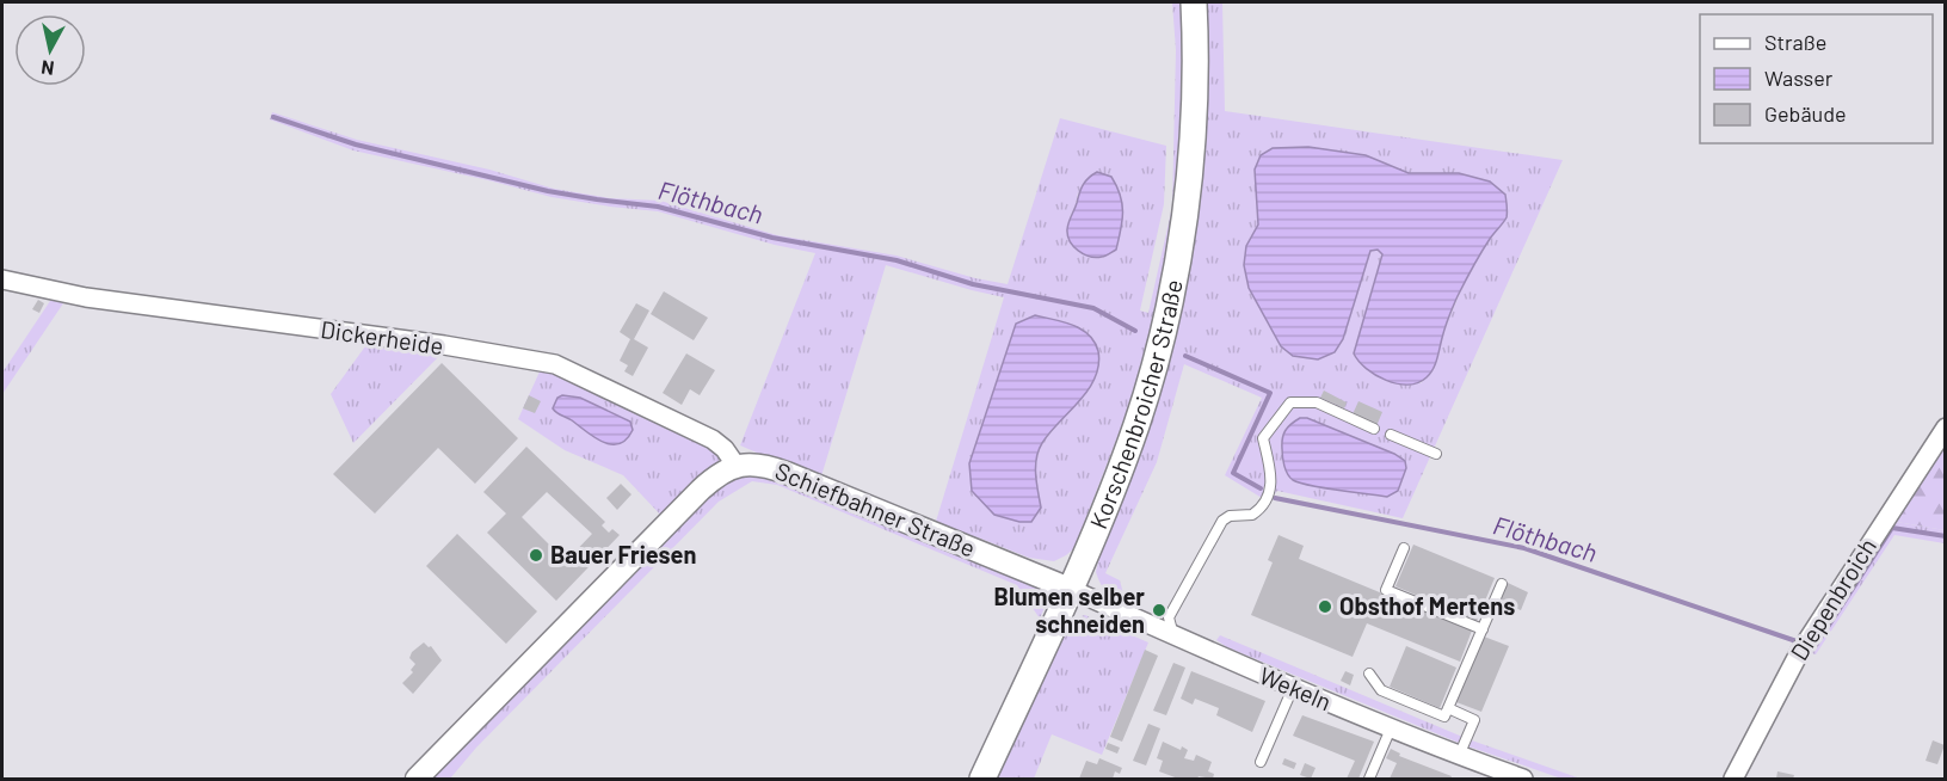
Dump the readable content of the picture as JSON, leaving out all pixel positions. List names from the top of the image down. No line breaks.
{"streets":{"main road":["Korschenbroicher Straße"],"street":["Dickerheide","Schiefbahner Straße","Diepenbroich","Wekeln"]},"crossings":[["Dickerheide","Schiefbahner Straße"],["Korschenbroicher Straße","Schiefbahner Straße"],["Korschenbroicher Straße","Wekeln"],["Schiefbahner Straße","Wekeln"]],"water":["Flöthbach"],"places":["Bauer Friesen","Obsthof Mertens","Blumen selber schneiden"],"legend":["Straße","Wasser","Gebäude"],"north":"bottom"}
